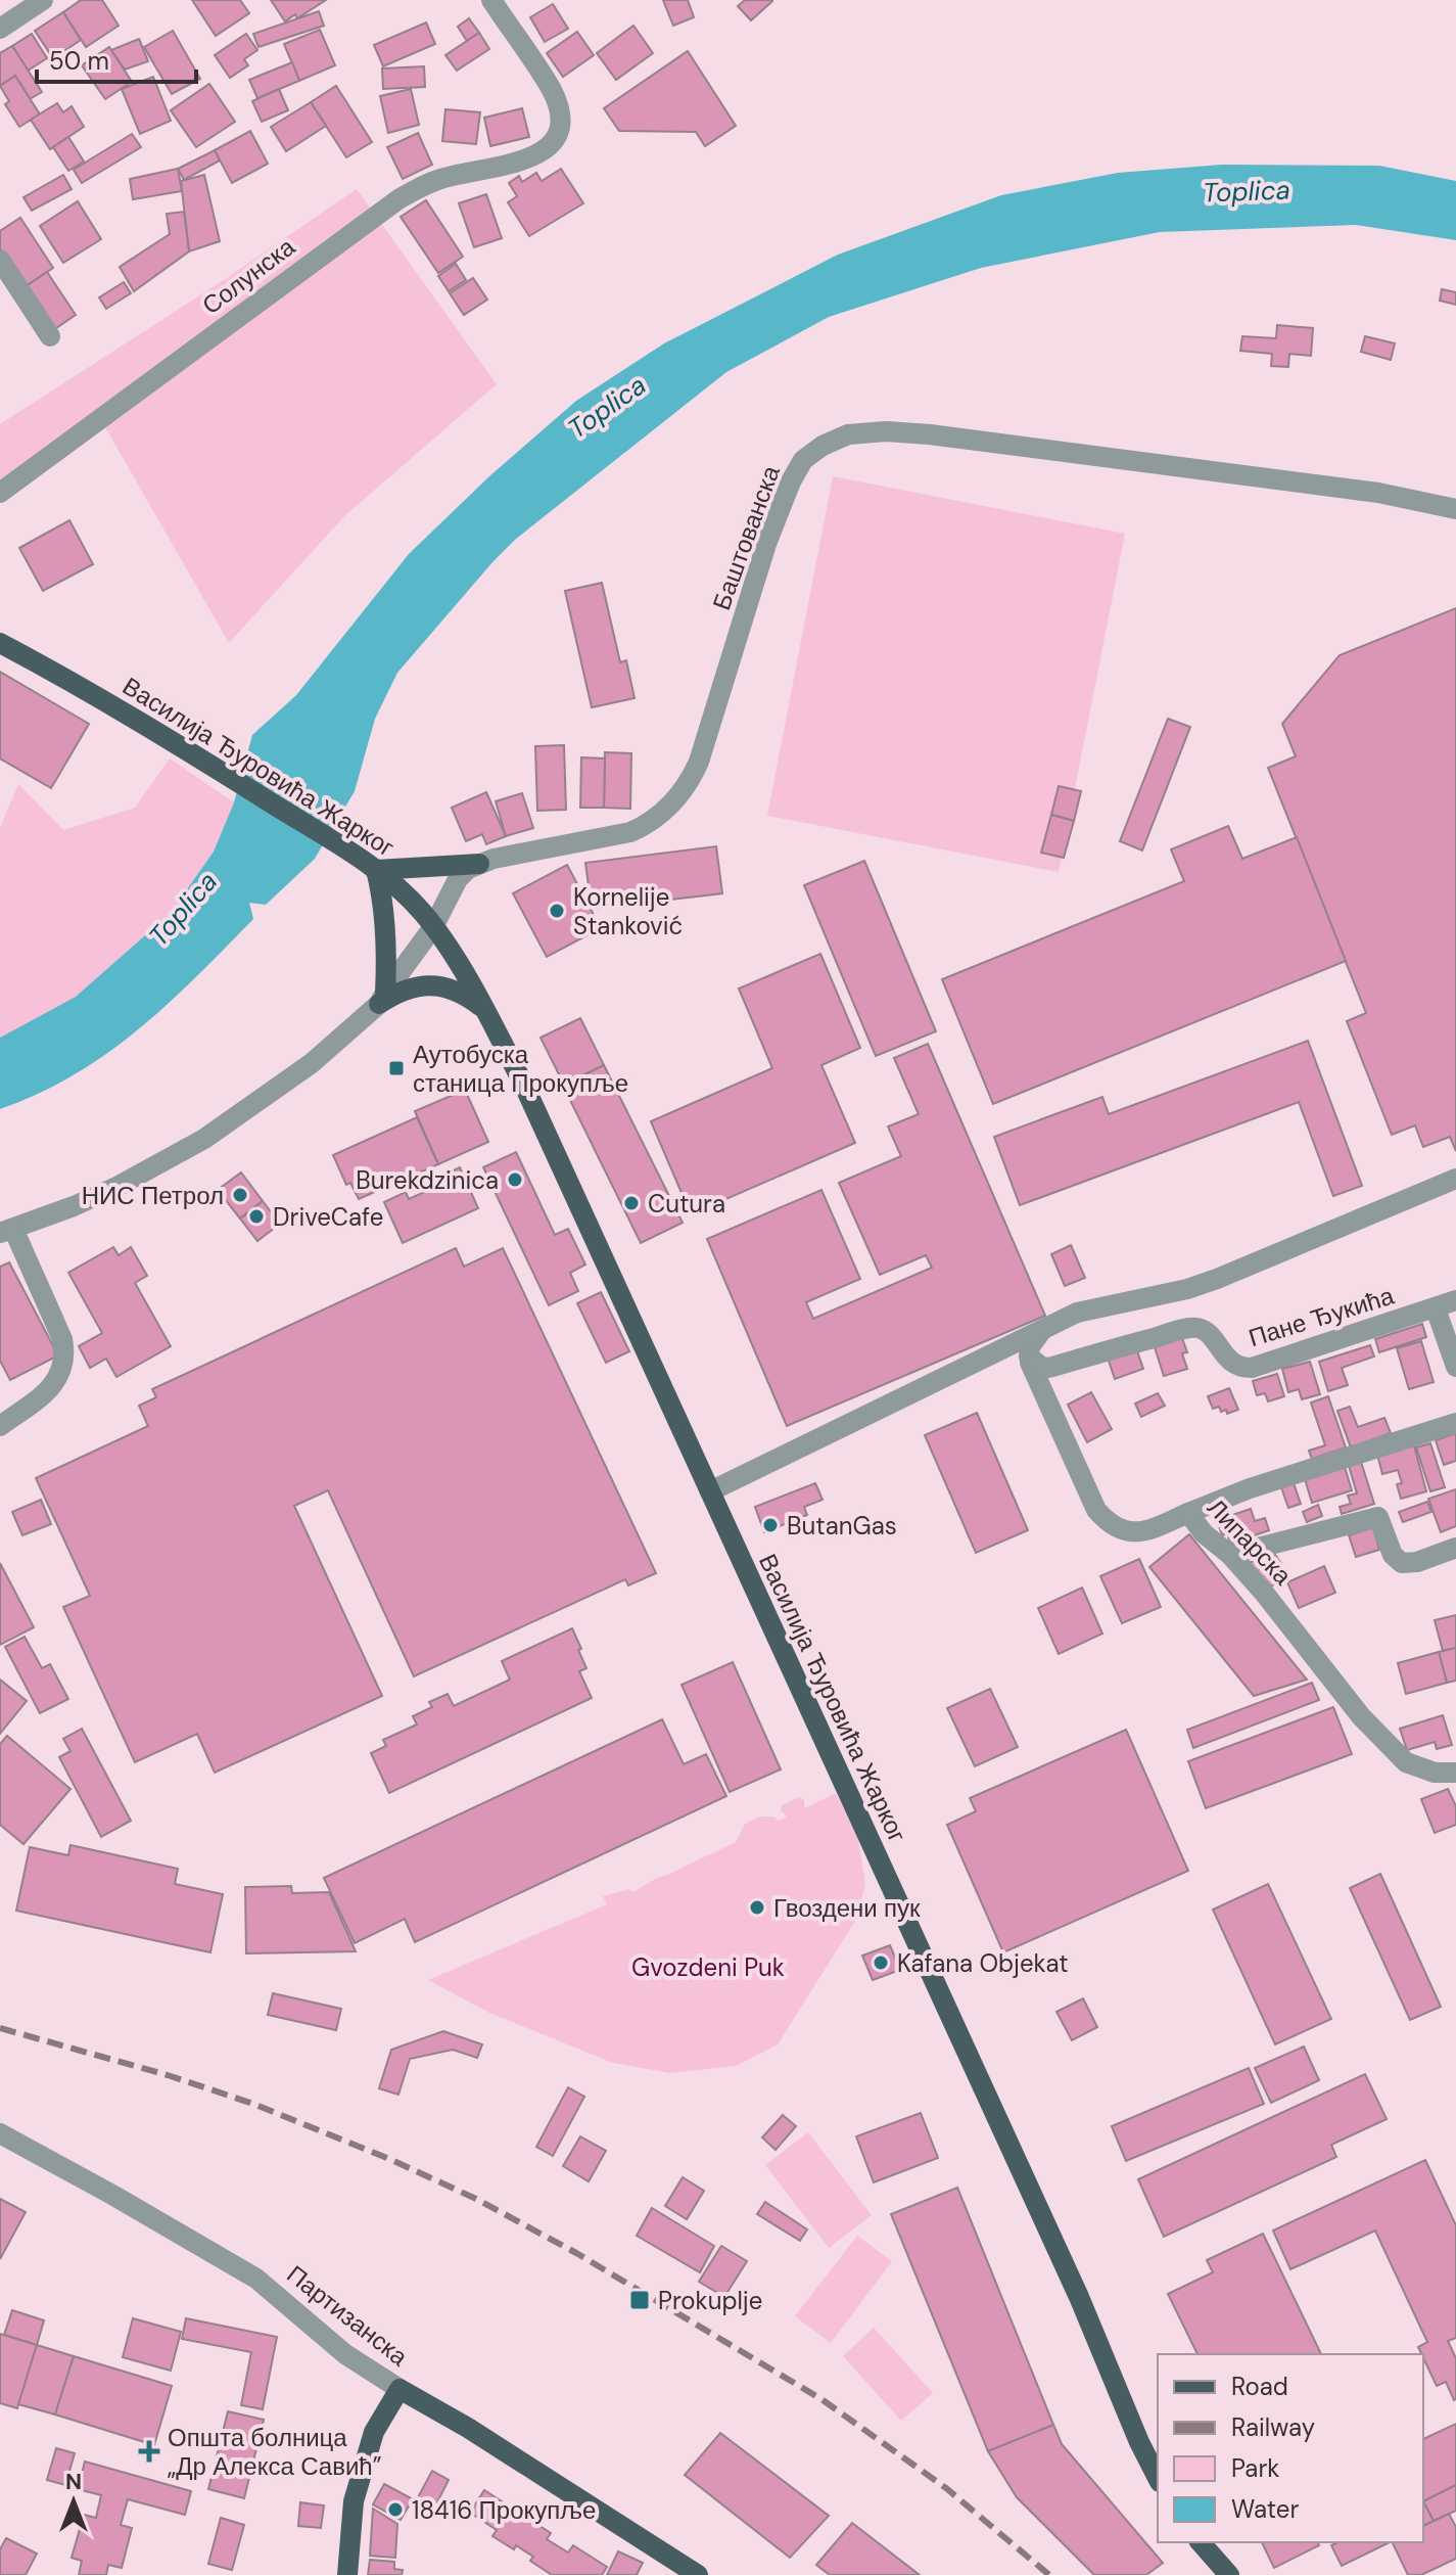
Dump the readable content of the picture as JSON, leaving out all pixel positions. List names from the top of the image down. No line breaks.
{"streets":{"main road":["Василија Ђуровића Жарког","Партизанска"],"street":["Солунска","Баштованска","Пане Ђукића","Липарска"]},"crossings":[["Пане Ђукића","Липарска"]],"water":["Toplica"],"parks":["Gvozdeni Puk"],"places":{"other":["Kornelije Stanković","Burekdzinica","НИС Петрол","Cutura","DriveCafe","ButanGas","Гвоздени пук","Kafana Objekat","18416 Прокупље"],"transit":["Аутобуска станица Прокупље","Prokuplje"],"health":["Општа болница „Др Алекса Савић”"]},"legend":["Road","Railway","Park","Water"],"scale_bar":"50 m","north":"top"}
